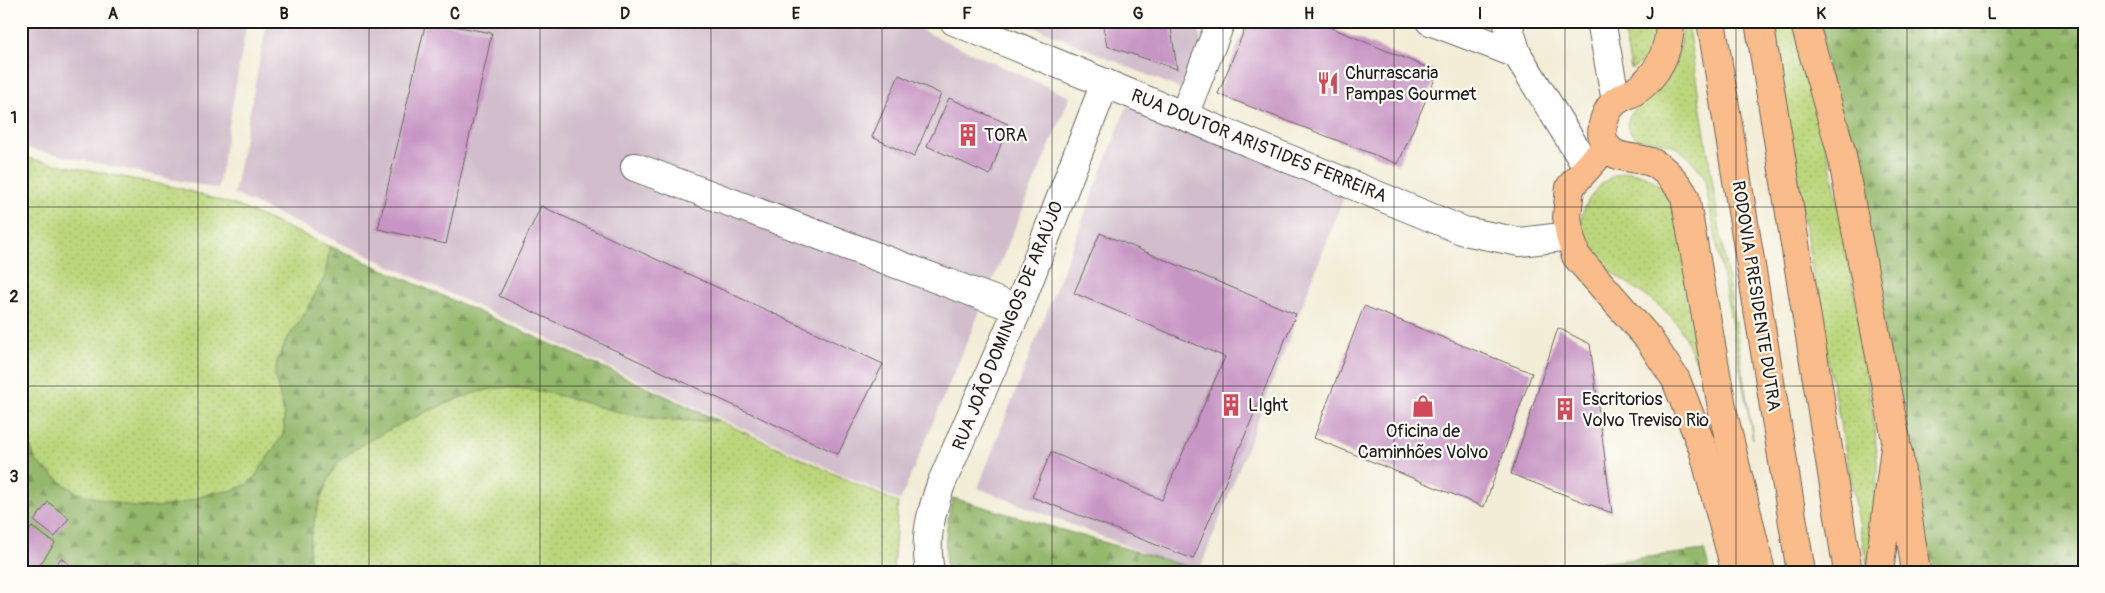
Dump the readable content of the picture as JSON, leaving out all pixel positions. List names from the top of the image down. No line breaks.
{"streets":{"main road":["RODOVIA PRESIDENTE DUTRA"],"street":["RUA DOUTOR ARISTIDES FERREIRA","RUA JOÃO DOMINGOS DE ARAÚJO"]},"crossings":[["RUA DOUTOR ARISTIDES FERREIRA","RUA JOÃO DOMINGOS DE ARAÚJO"]],"places":{"restaurant":["Churrascaria Pampas Gourmet"],"building":["TORA","LIght","Escritorios Volvo Treviso Rio"],"shop":["Oficina de Caminhões Volvo"]},"grid":{"columns":["A","B","C","D","E","F","G","H","I","J","K","L"],"rows":["1","2","3"]}}
